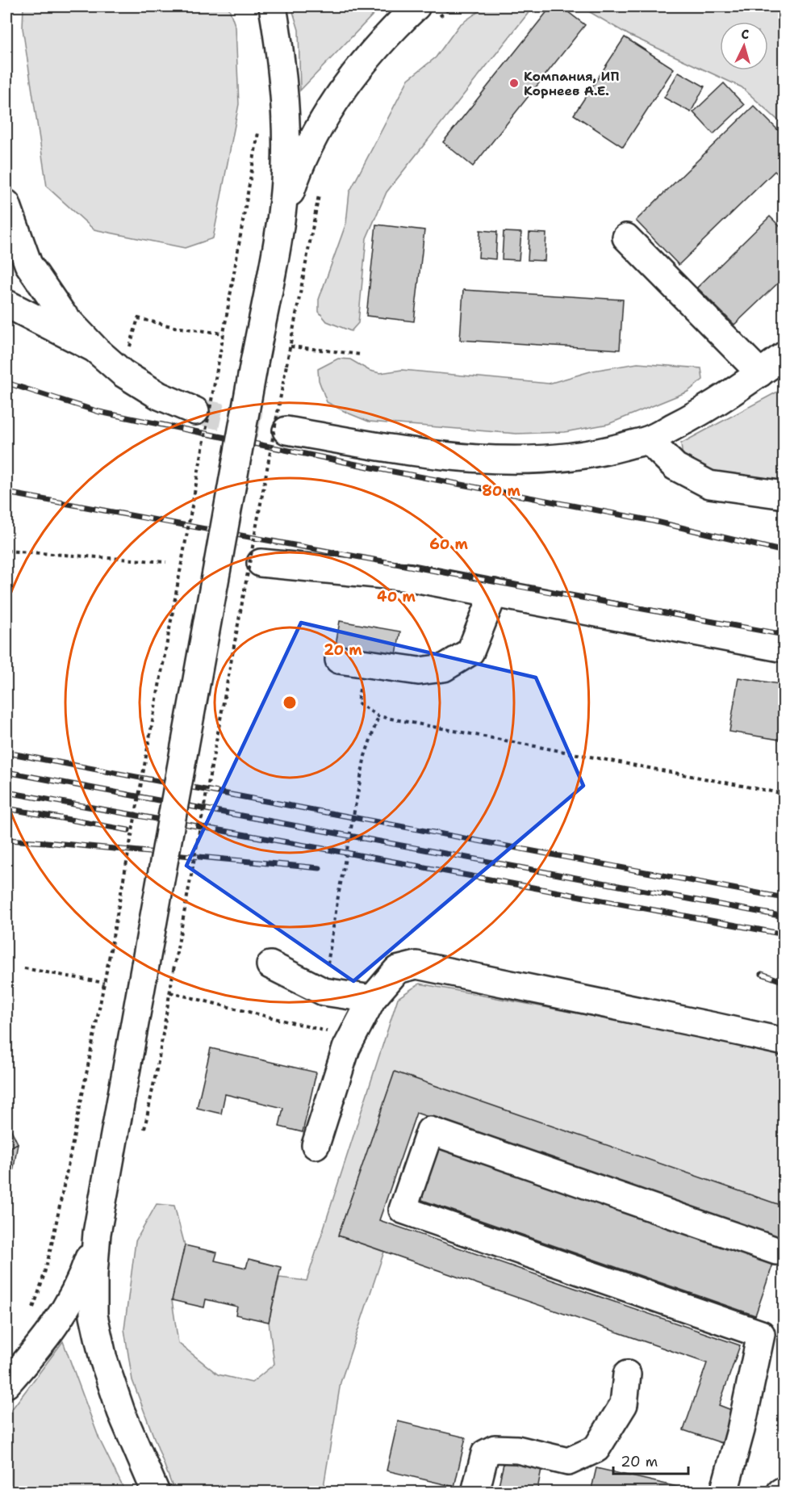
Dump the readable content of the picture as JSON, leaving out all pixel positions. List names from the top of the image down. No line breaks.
{"places":["Компания, ИП Корнеев А.Е."],"scale_bar":"20 m","north":"top","rings":["80 m","60 m","40 m","20 m"]}
